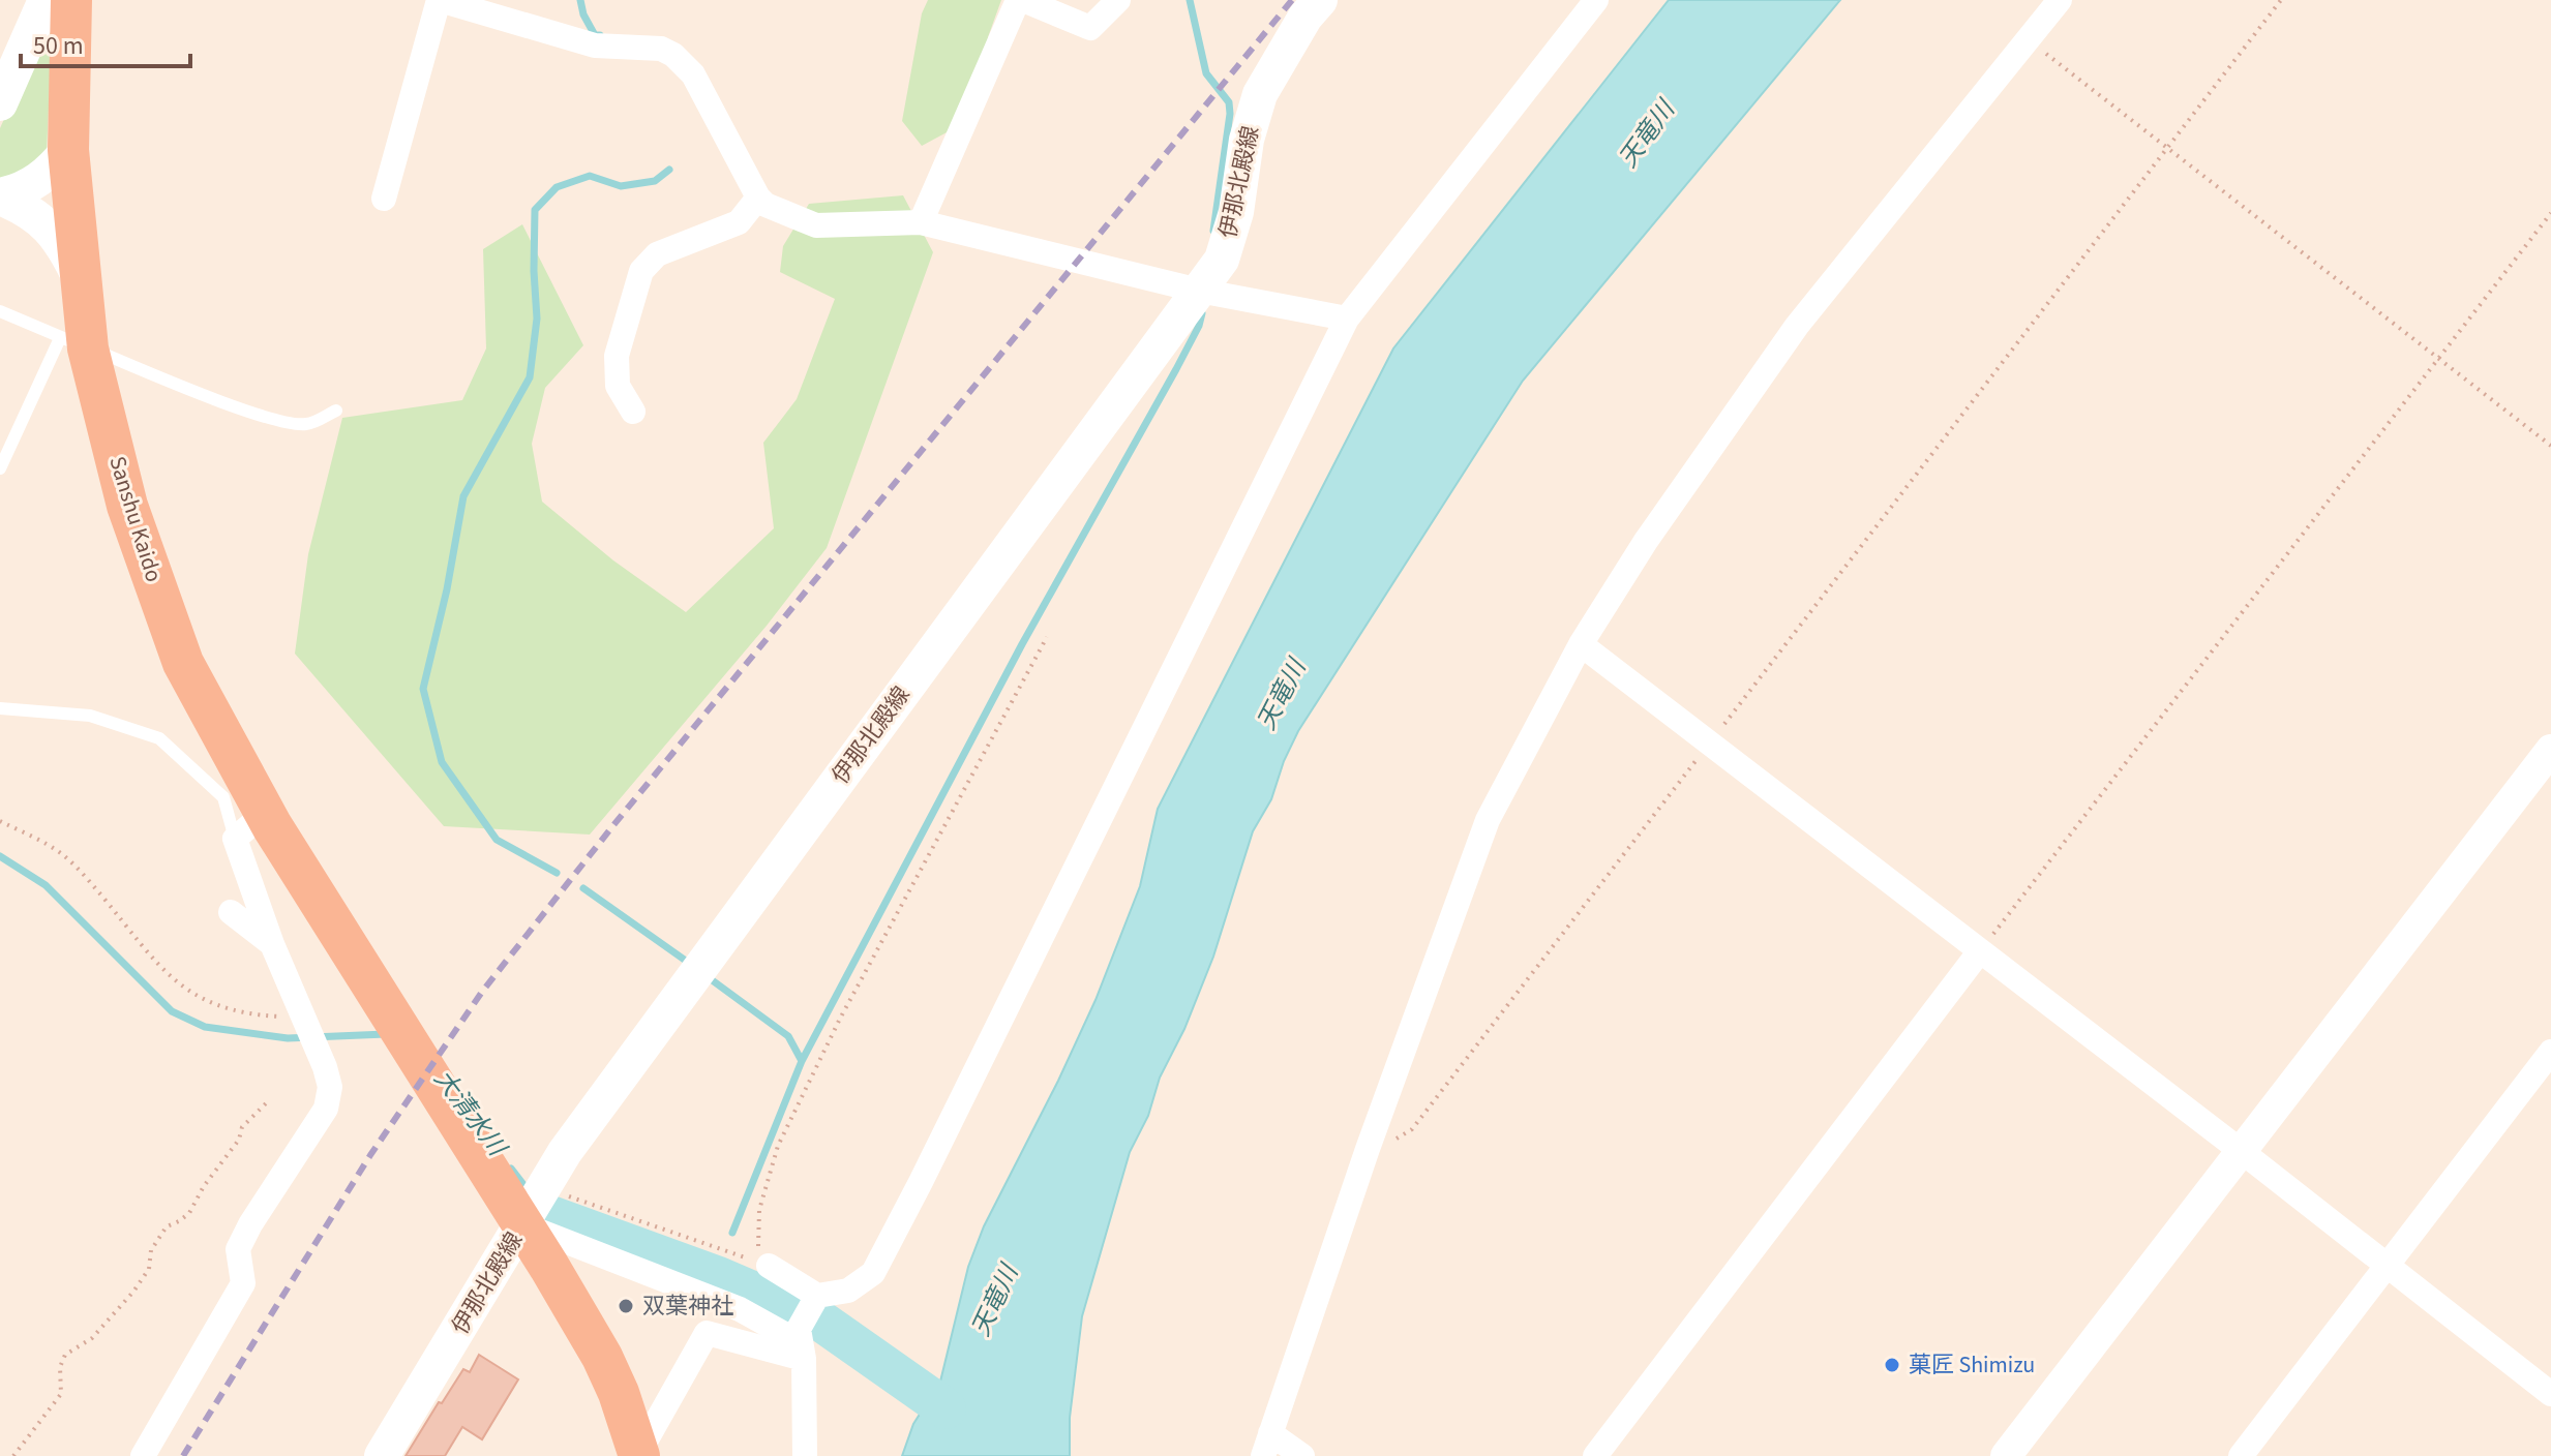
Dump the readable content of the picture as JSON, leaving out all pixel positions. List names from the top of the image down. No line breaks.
{"streets":{"highway":["Sanshu Kaido"],"main road":["伊那北殿線"]},"water":["天竜川","大清水川"],"places":["双葉神社","菓匠 Shimizu"],"scale_bar":"50 m"}
